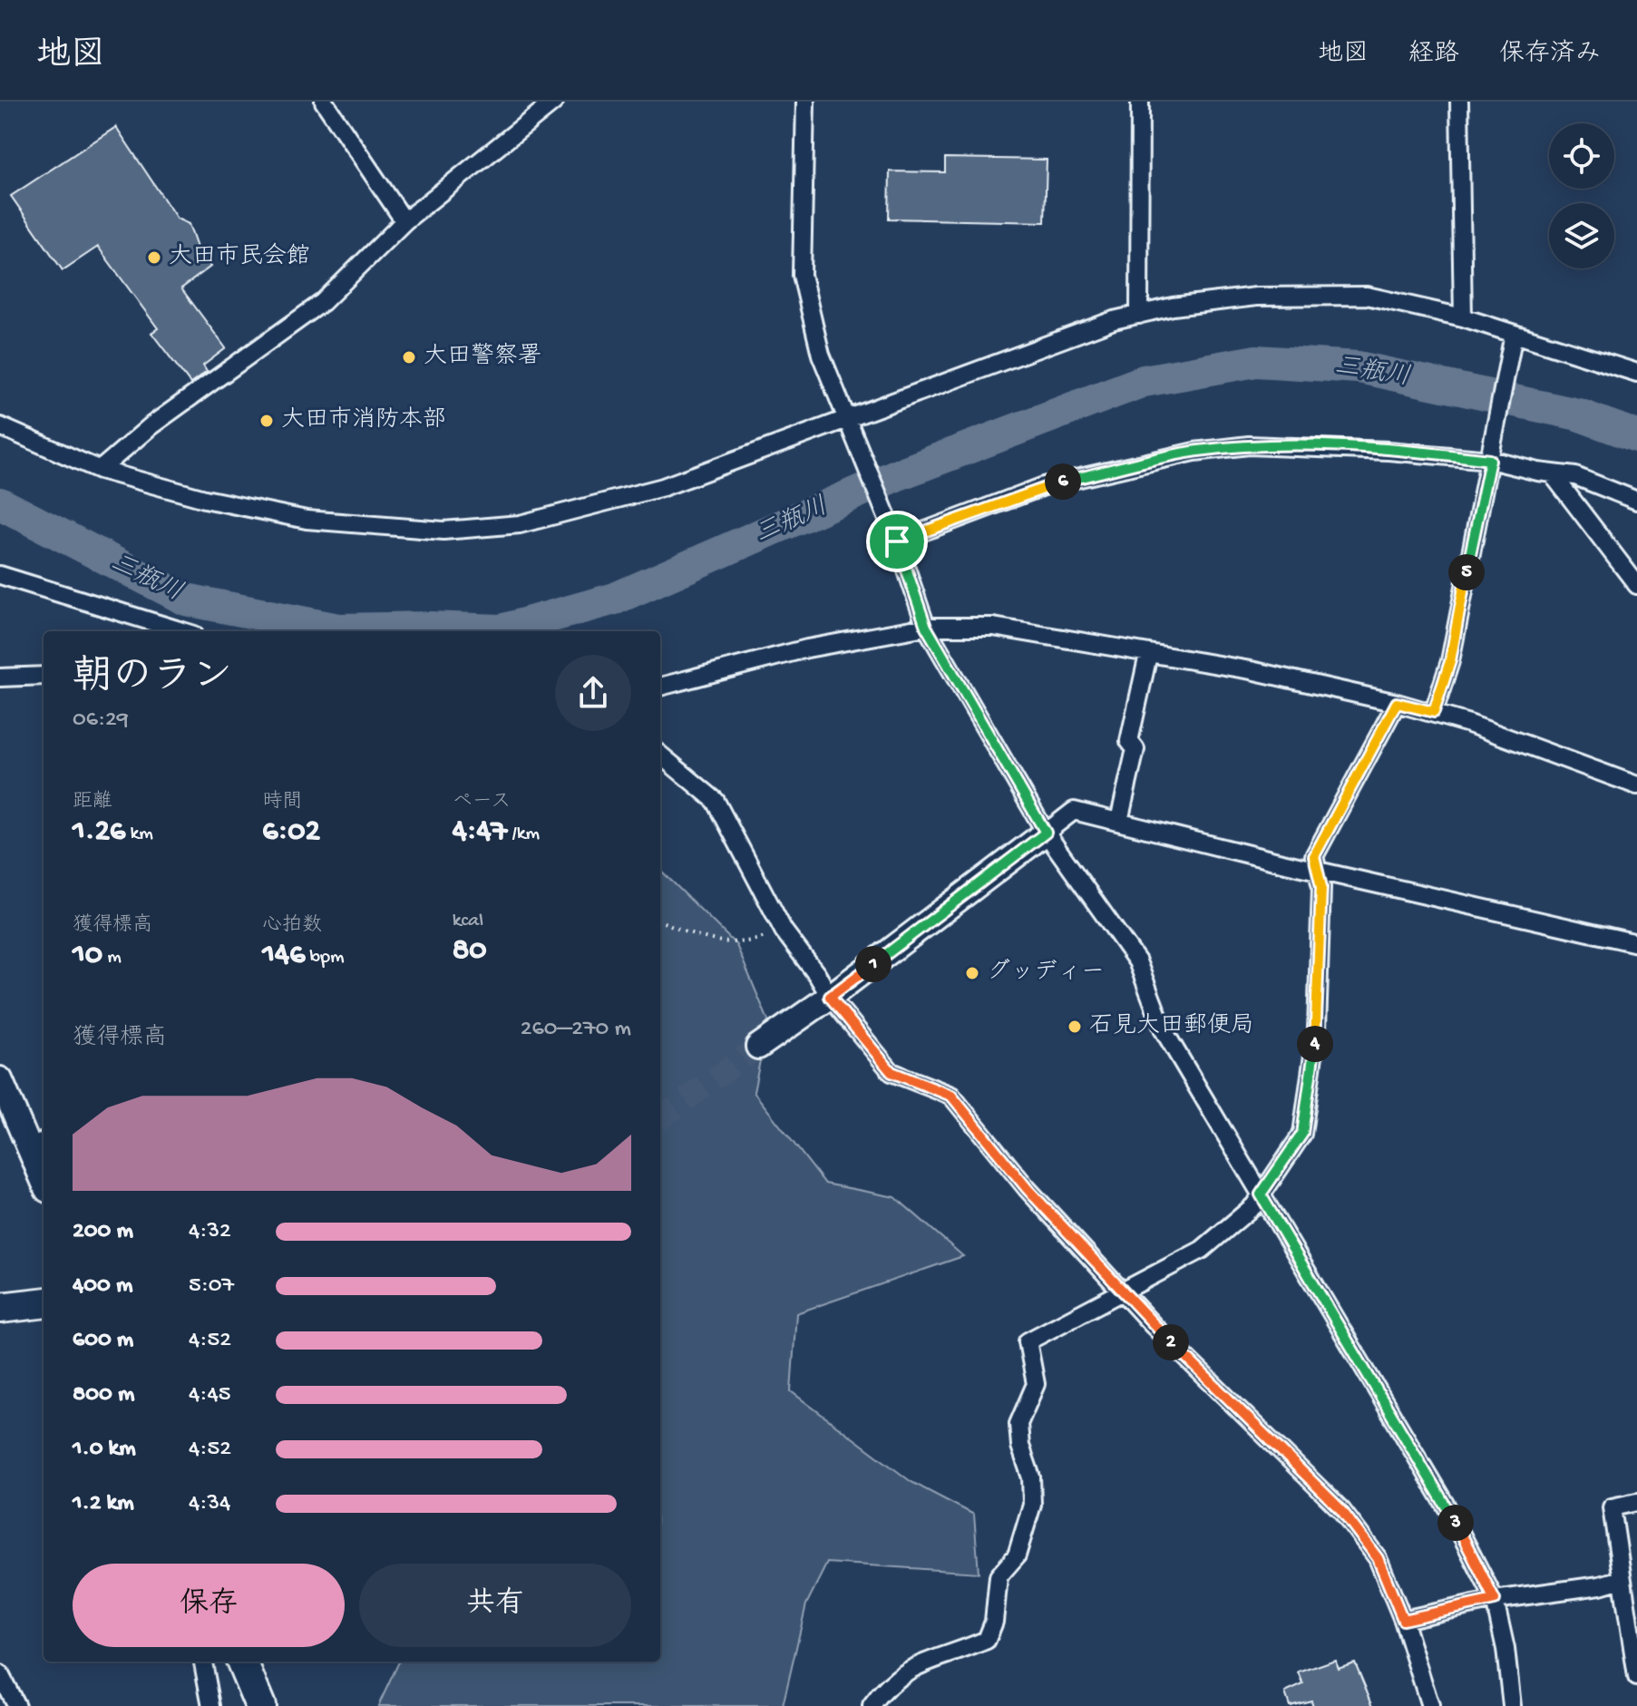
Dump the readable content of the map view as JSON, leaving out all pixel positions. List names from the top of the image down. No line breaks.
{"water":["三瓶川"],"places":["大田市民会館","大田警察署","大田市消防本部","グッディー","石見大田郵便局"],"page":{"header":"地図","nav":["地図","経路","保存済み"],"pins":["6","5","1","4","2","3"],"heading":["朝のラン","06:29"],"stats":[["距離","1.26 km"],["時間","6:02"],["ペース","4:47 /km"],["獲得標高","10 m"],["心拍数","146 bpm"],["kcal","80"]],"chart":["獲得標高","260–270 m"],"list":[{"name":"200 m","note":"4:32"},{"name":"400 m","note":"5:07"},{"name":"600 m","note":"4:52"},{"name":"800 m","note":"4:45"},{"name":"1.0 km","note":"4:52"},{"name":"1.2 km","note":"4:34"}],"buttons":["保存","共有"]}}
